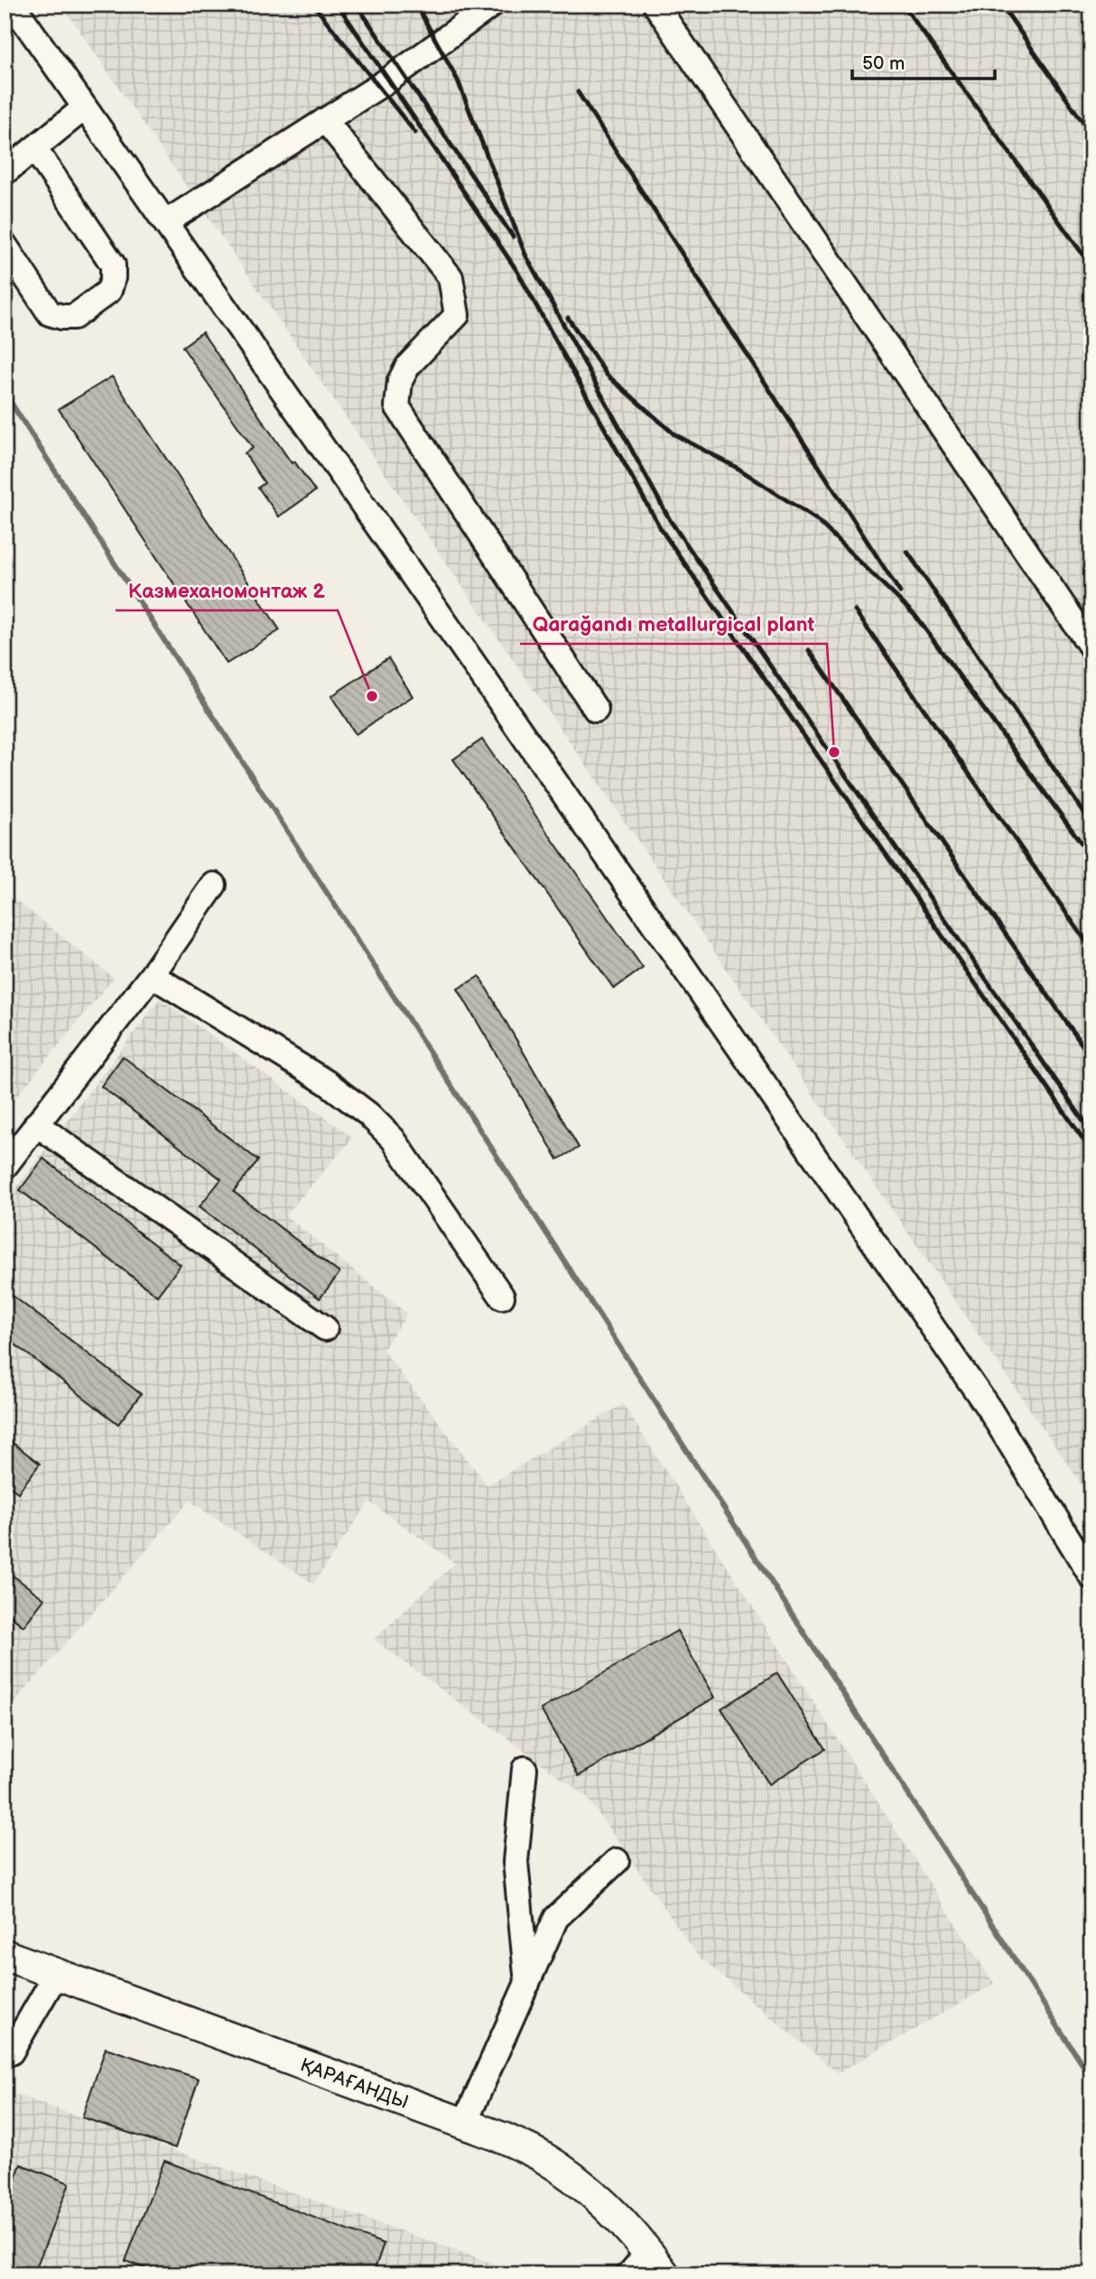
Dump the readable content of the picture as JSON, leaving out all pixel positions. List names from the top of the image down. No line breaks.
{"streets":{"main road":["ҚАРАҒАНДЫ"]},"places":["Казмеханомонтаж 2","Qarağandı metallurgical plant"],"scale_bar":"50 m"}
